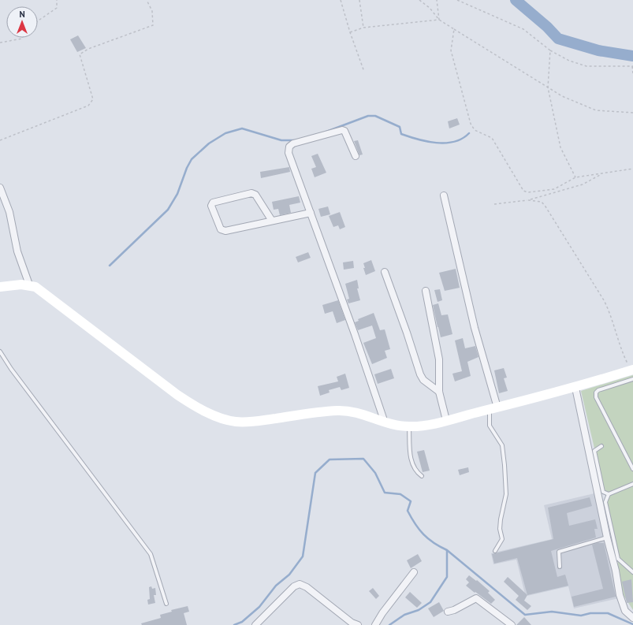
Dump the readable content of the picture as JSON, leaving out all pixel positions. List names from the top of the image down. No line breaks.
{"north":"top"}
